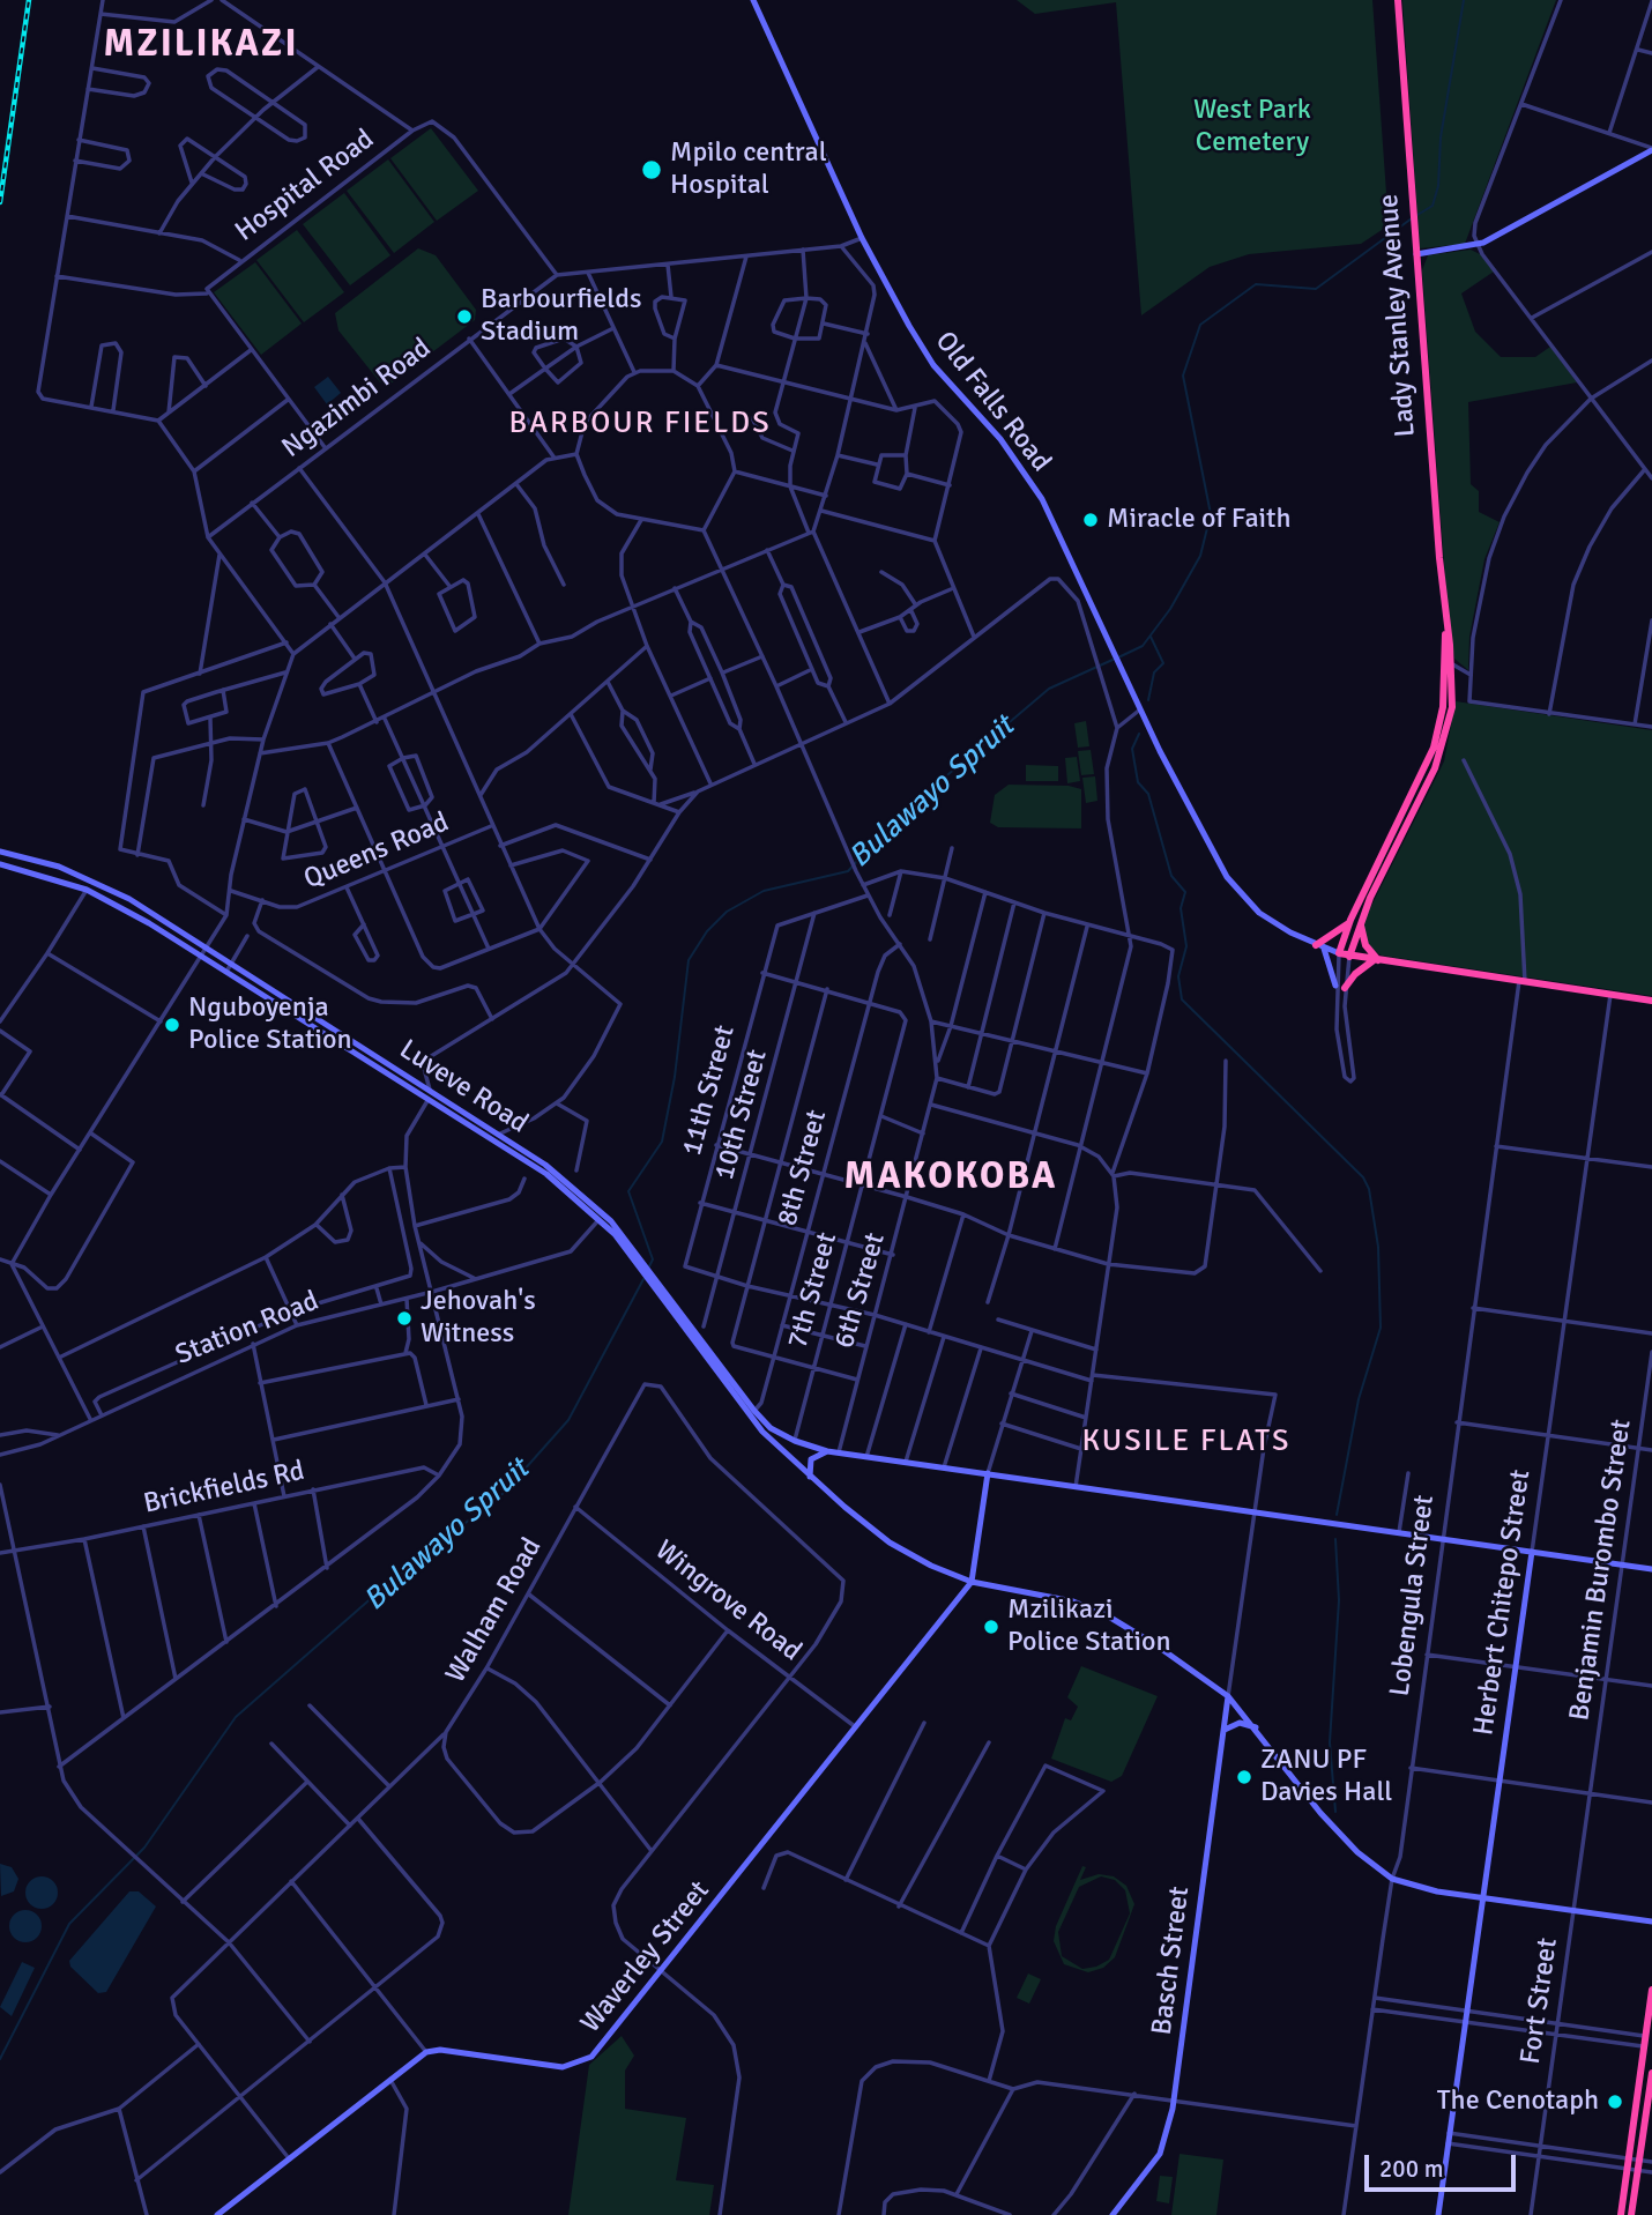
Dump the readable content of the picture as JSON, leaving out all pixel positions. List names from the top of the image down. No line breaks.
{"streets":{"highway":["Lady Stanley Avenue"],"street":["Hospital Road","Ngazimbi Road","Old Falls Road","Queens Road","Luveve Road","11th Street","10th Street","8th Street","7th Street","6th Street","Station Road","Brickfields Rd","Benjamin Burombo Street","Lobengula Street","Wingrove Road","Herbert Chitepo Street","Walham Road","Waverley Street","Basch Street","Fort Street"]},"crossings":[["Hospital Road","Ngazimbi Road"],["Lady Stanley Avenue","Old Falls Road"],["Luveve Road","8th Street"],["Luveve Road","7th Street"],["Luveve Road","6th Street"],["Luveve Road","Station Road"],["Luveve Road","Benjamin Burombo Street"],["Luveve Road","Lobengula Street"],["Luveve Road","Herbert Chitepo Street"],["Luveve Road","Waverley Street"],["Luveve Road","Basch Street"],["11th Street","10th Street"],["8th Street","7th Street"],["8th Street","6th Street"],["Benjamin Burombo Street","Fort Street"],["Wingrove Road","Walham Road"],["Wingrove Road","Waverley Street"]],"districts":["MZILIKAZI","BARBOUR FIELDS","MAKOKOBA","KUSILE FLATS"],"water":["Bulawayo Spruit"],"parks":["West Park Cemetery"],"places":["Mpilo central Hospital","Barbourfields Stadium","Miracle of Faith","Nguboyenja Police Station","Jehovah's Witness","Mzilikazi Police Station","ZANU PF Davies Hall","The Cenotaph"],"scale_bar":"200 m"}
